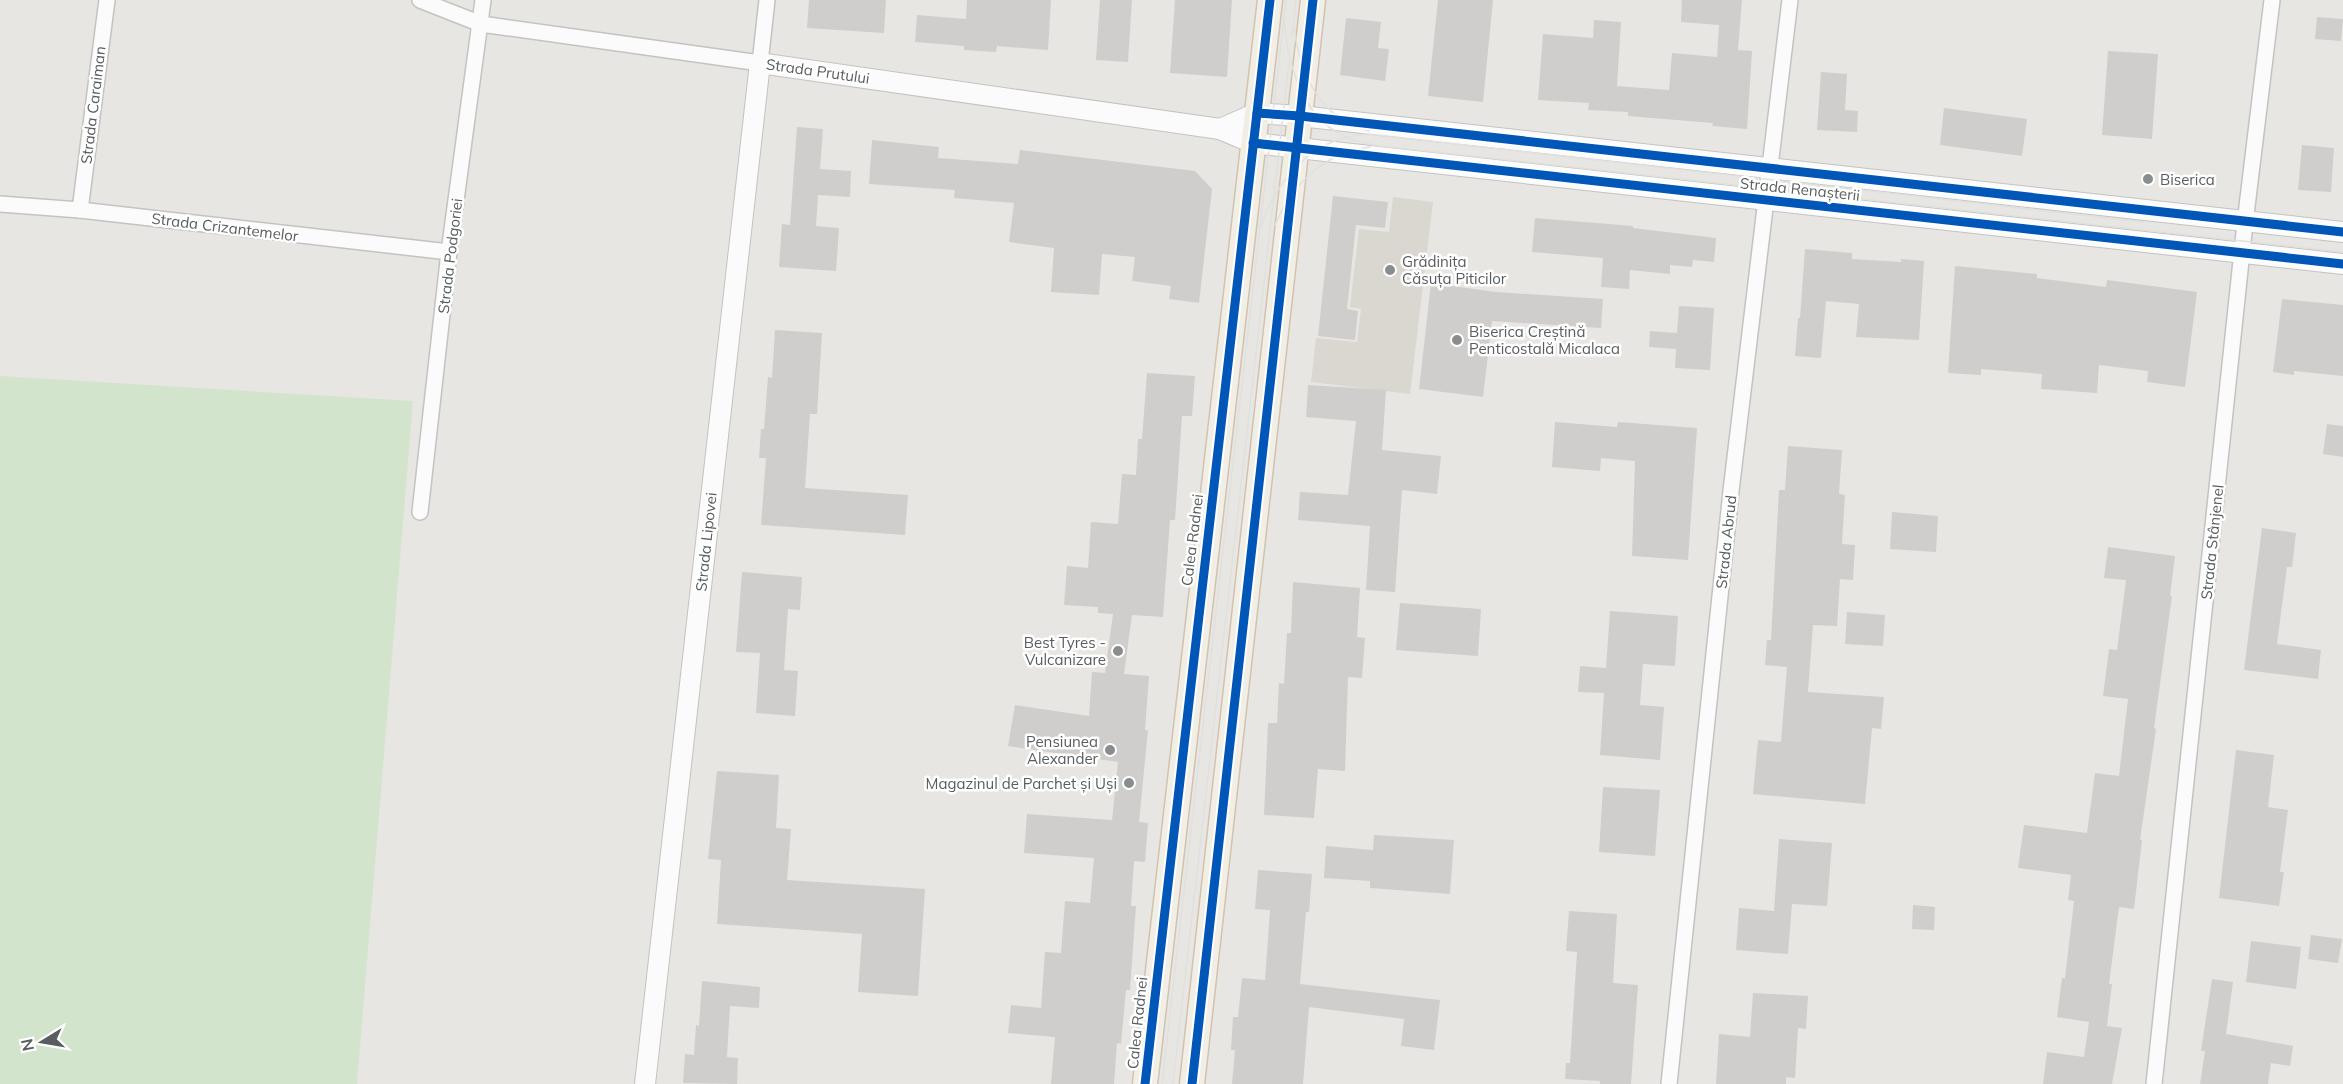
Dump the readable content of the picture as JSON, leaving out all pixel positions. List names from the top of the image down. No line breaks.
{"streets":{"main road":["Calea Radnei"],"street":["Strada Prutului","Strada Caraiman","Strada Renașterii","Strada Crizantemelor","Strada Podgoriei","Strada Lipovei","Strada Abrud","Strada Stânjenel"]},"crossings":[["Strada Prutului","Strada Renașterii"],["Strada Prutului","Strada Podgoriei"],["Strada Prutului","Calea Radnei"],["Strada Prutului","Strada Lipovei"],["Strada Caraiman","Strada Crizantemelor"],["Strada Renașterii","Calea Radnei"],["Strada Renașterii","Strada Abrud"],["Strada Renașterii","Strada Stânjenel"],["Strada Crizantemelor","Strada Podgoriei"]],"places":["Biserica","Grădinița Căsuța Piticilor","Biserica Creștină Penticostală Micalaca","Best Tyres - Vulcanizare","Pensiunea Alexander","Magazinul de Parchet și Uși"],"north":"left"}
